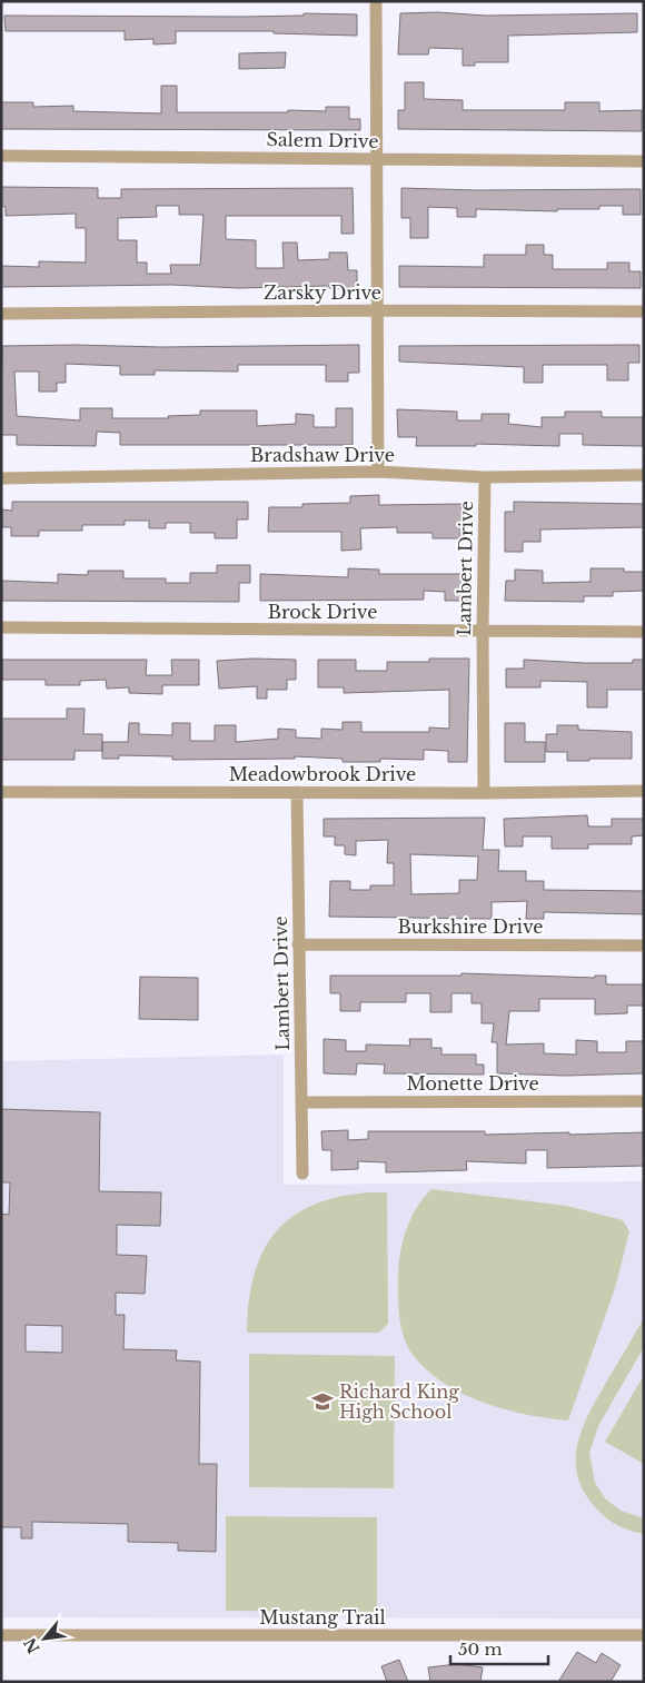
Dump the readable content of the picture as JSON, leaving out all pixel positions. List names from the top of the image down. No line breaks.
{"streets":{"street":["Salem Drive","Zarsky Drive","Bradshaw Drive","Lambert Drive","Brock Drive","Meadowbrook Drive","Burkshire Drive","Monette Drive","Mustang Trail"]},"crossings":[["Bradshaw Drive","Lambert Drive"],["Lambert Drive","Brock Drive"],["Lambert Drive","Meadowbrook Drive"],["Lambert Drive","Burkshire Drive"],["Lambert Drive","Monette Drive"]],"places":{"school or university":["Richard King High School"]},"scale_bar":"50 m","north":"bottom left"}
